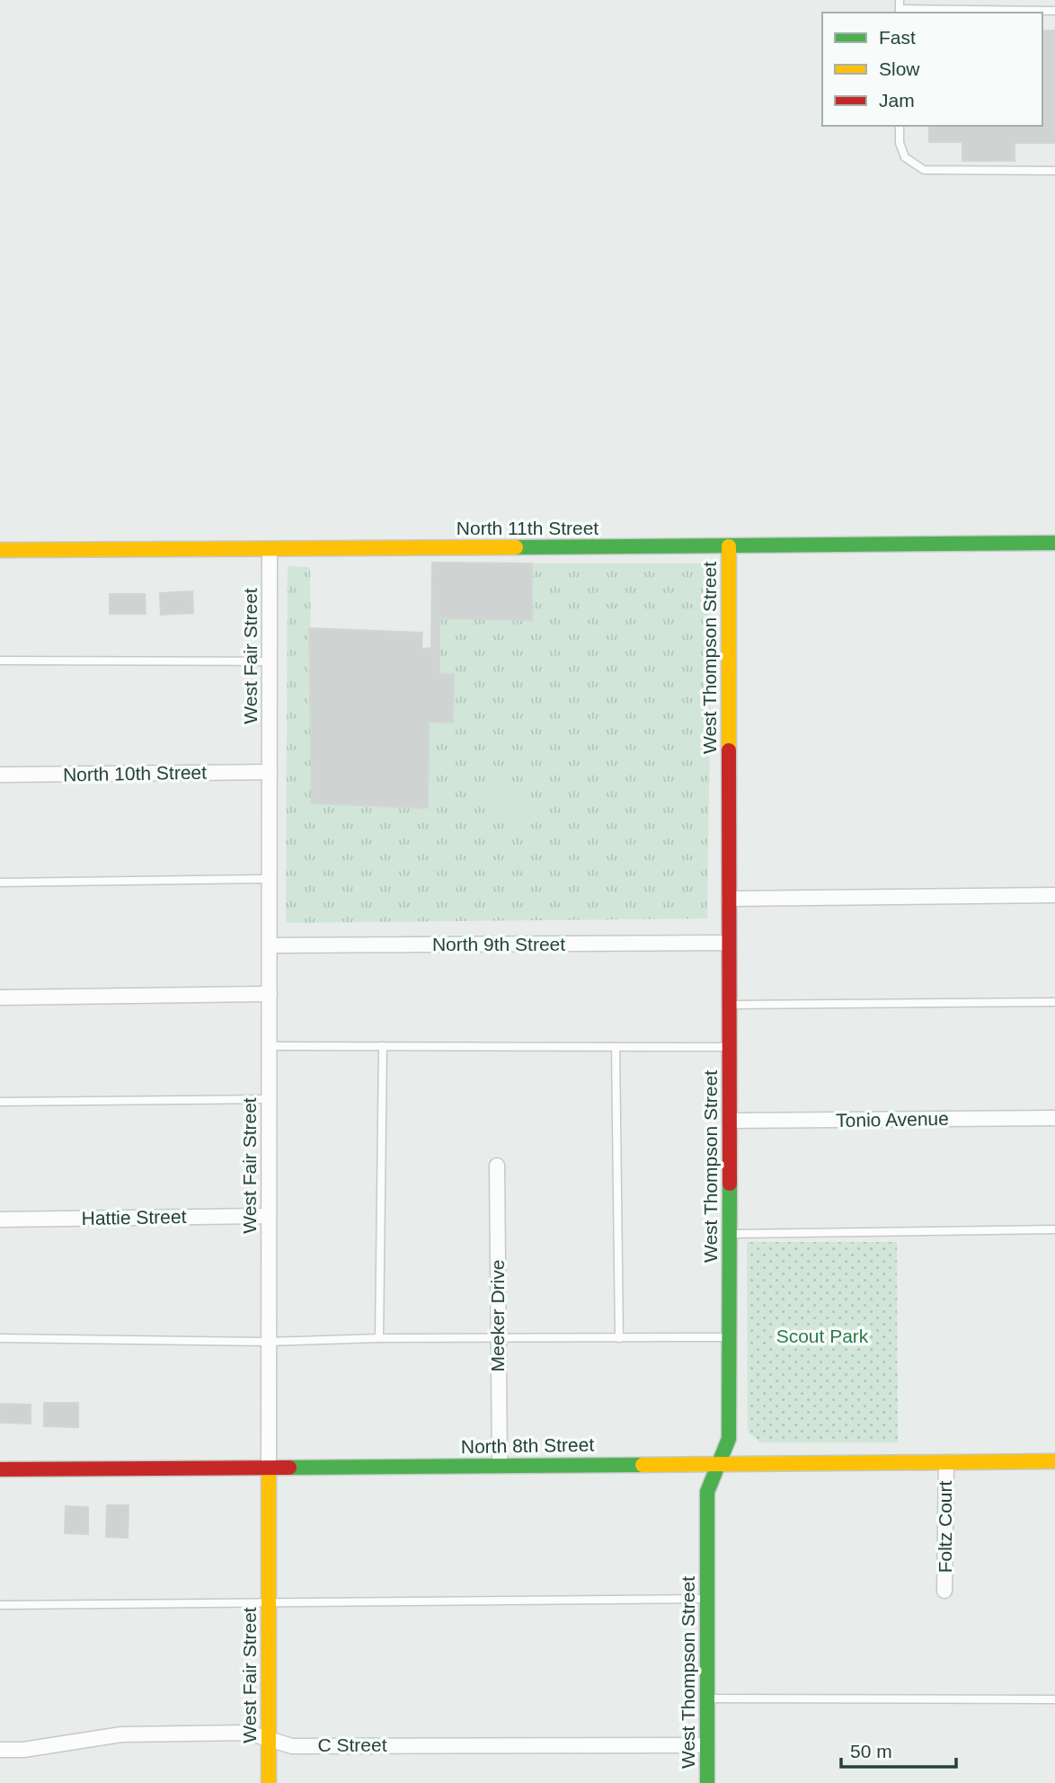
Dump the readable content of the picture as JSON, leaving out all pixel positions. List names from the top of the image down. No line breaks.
{"streets":{"street":["North 11th Street","West Fair Street","West Thompson Street","North 10th Street","North 9th Street","Tonio Avenue","Hattie Street","Meeker Drive","North 8th Street","Foltz Court","C Street"]},"crossings":[["North 11th Street","West Fair Street"],["North 11th Street","West Thompson Street"],["West Fair Street","North 10th Street"],["West Fair Street","North 9th Street"],["West Fair Street","Hattie Street"],["West Fair Street","North 8th Street"],["West Fair Street","C Street"],["West Thompson Street","North 9th Street"],["West Thompson Street","Tonio Avenue"],["West Thompson Street","North 8th Street"],["West Thompson Street","C Street"],["Meeker Drive","North 8th Street"],["North 8th Street","Foltz Court"]],"parks":["Scout Park"],"legend":["Fast","Slow","Jam"],"scale_bar":"50 m"}
